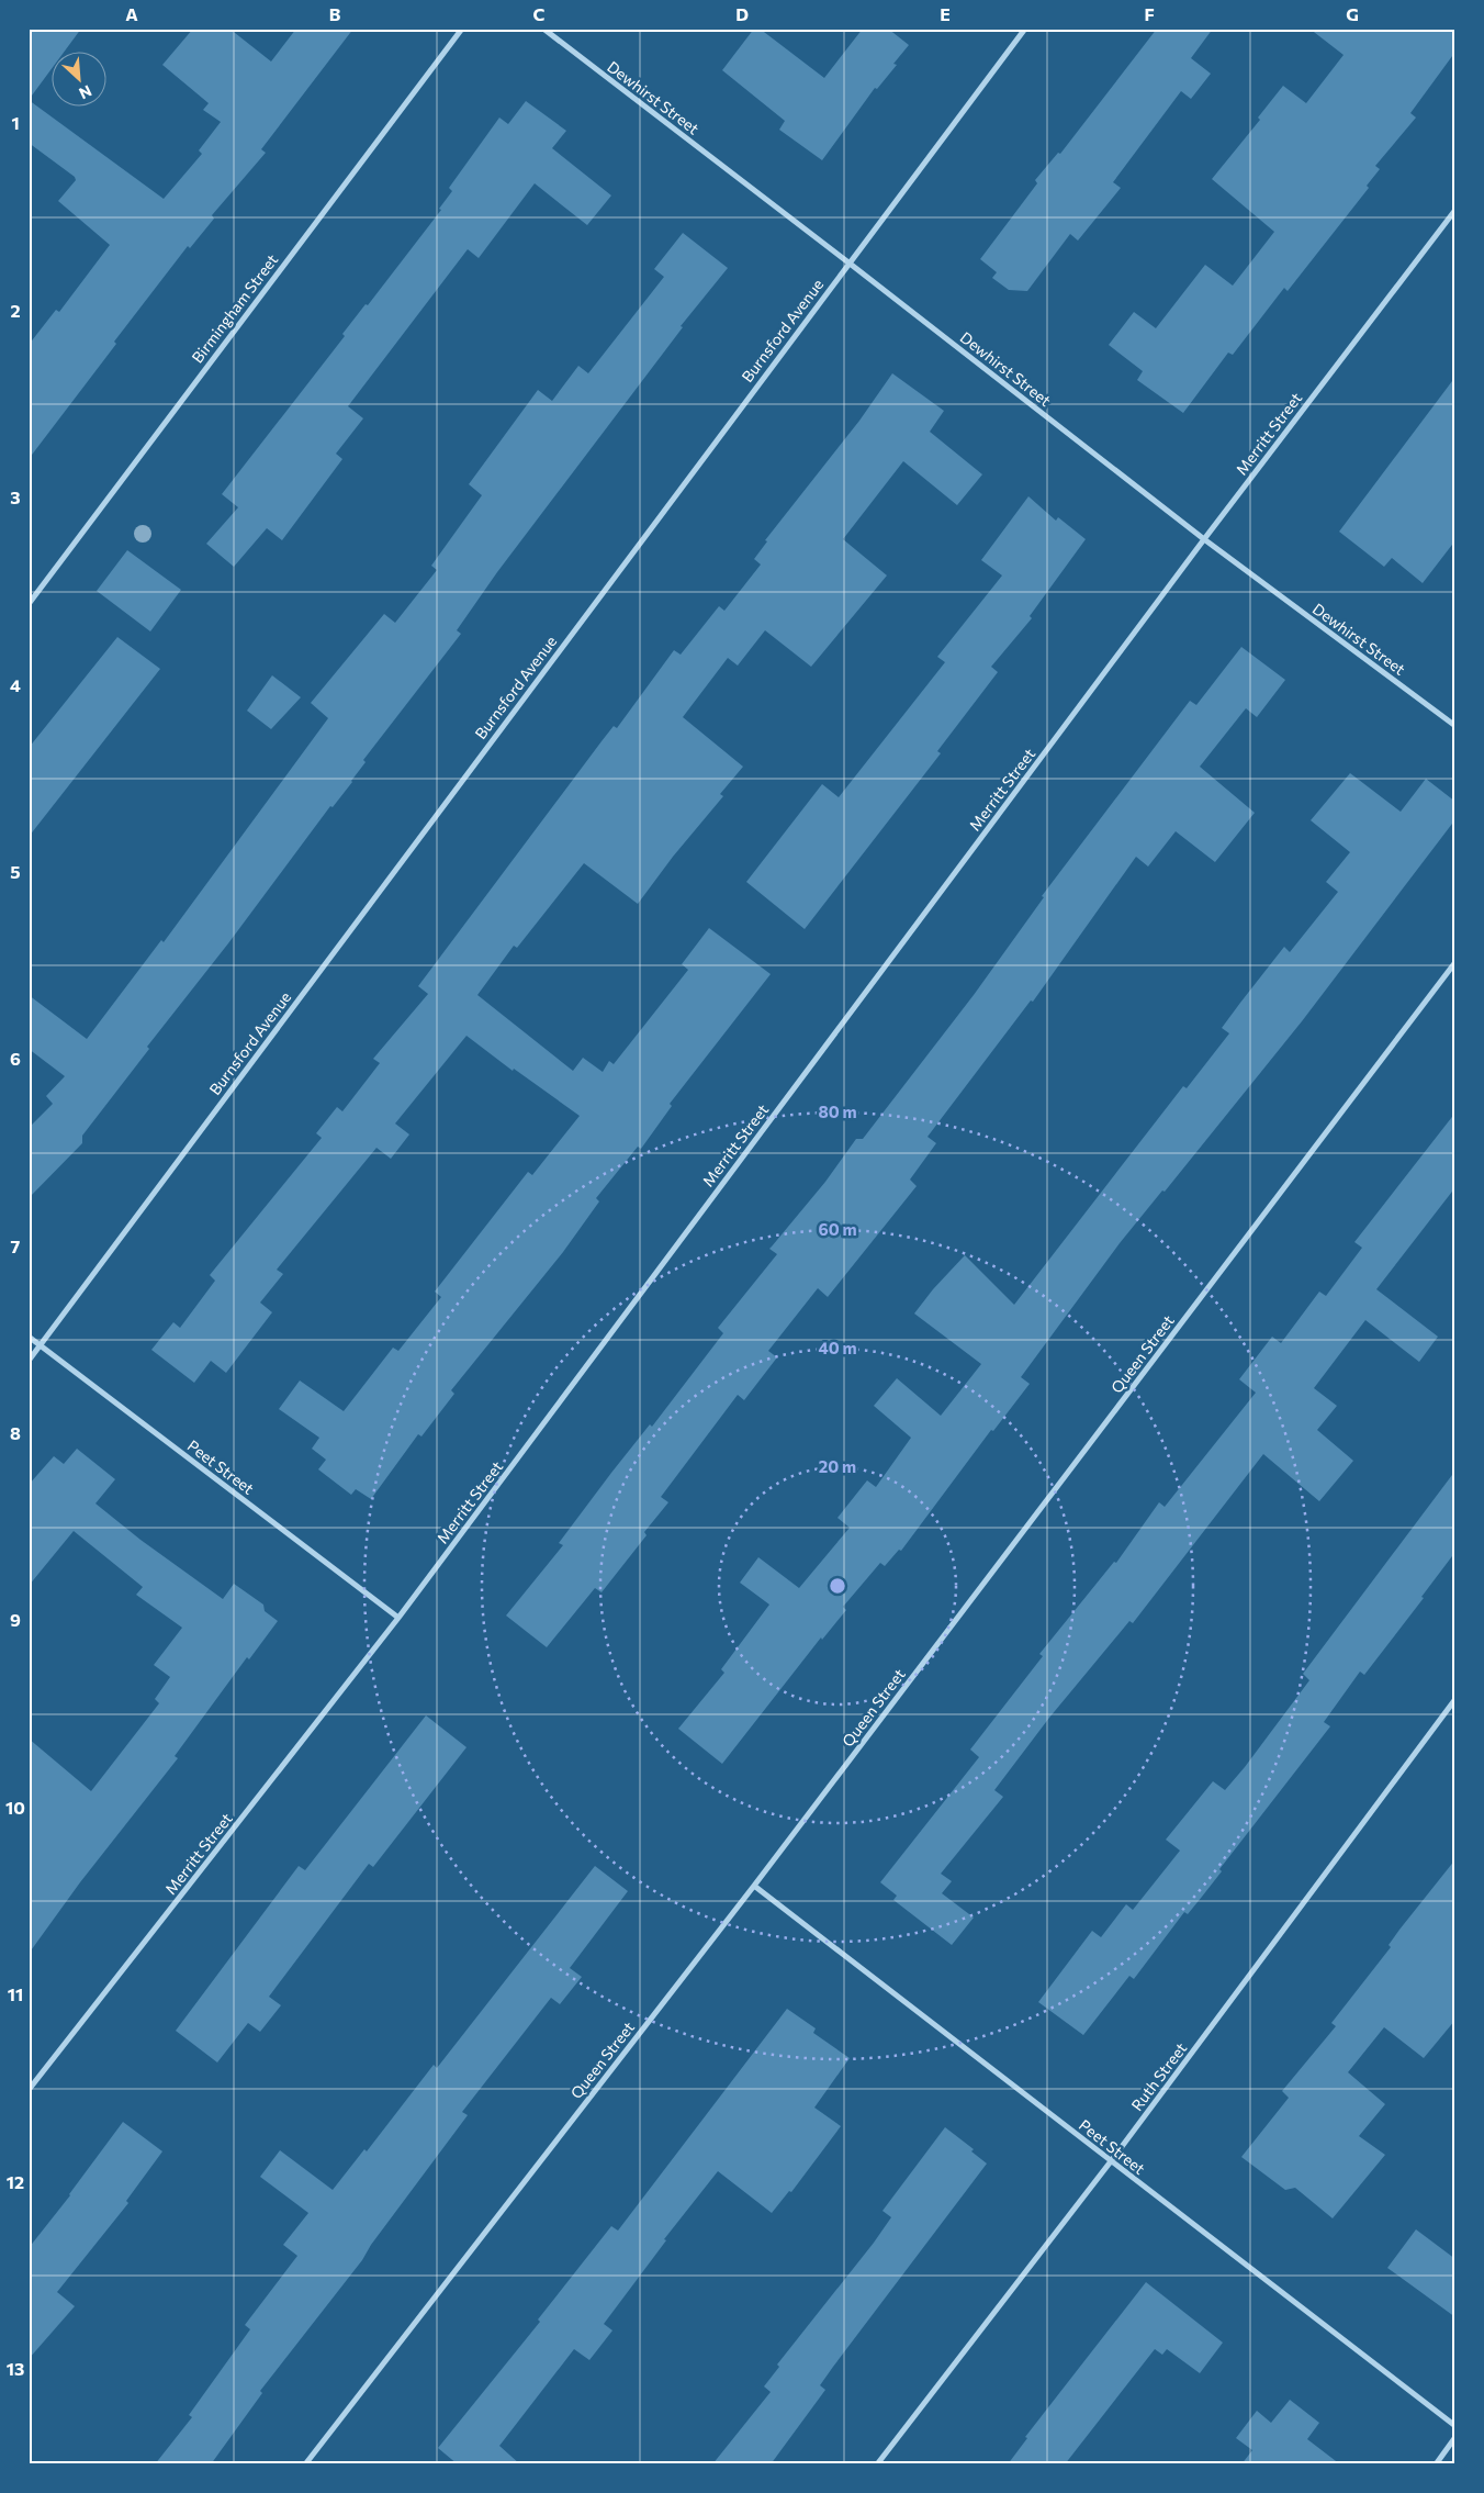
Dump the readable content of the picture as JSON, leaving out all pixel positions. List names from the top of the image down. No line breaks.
{"streets":{"street":["Dewhirst Street","Birmingham Street","Burnsford Avenue","Merritt Street","Queen Street","Peet Street","Ruth Street"]},"crossings":[["Dewhirst Street","Burnsford Avenue"],["Dewhirst Street","Merritt Street"],["Burnsford Avenue","Peet Street"],["Merritt Street","Peet Street"],["Queen Street","Peet Street"],["Peet Street","Ruth Street"]],"north":"bottom right","grid":{"columns":["A","B","C","D","E","F","G"],"rows":["1","2","3","4","5","6","7","8","9","10","11","12","13"]},"rings":["80 m","60 m","40 m","20 m"]}
